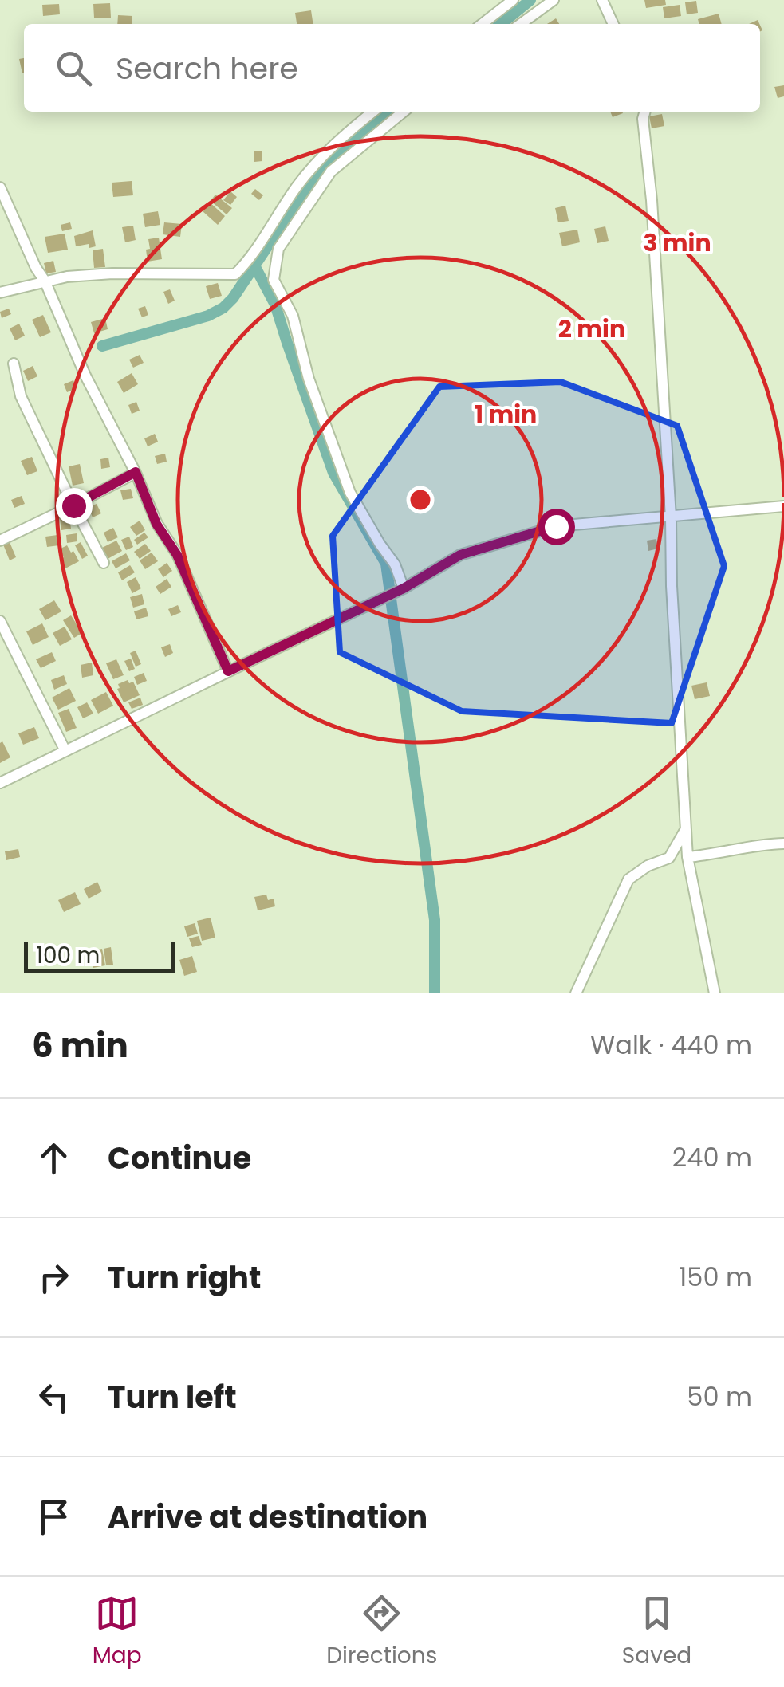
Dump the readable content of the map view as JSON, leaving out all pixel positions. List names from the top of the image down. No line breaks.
{"scale_bar":"100 m","page":{"search":"Search here","scale":"100 m","heading":["6 min","Walk · 440 m"],"list":[["Continue","240 m"],["Turn right","150 m"],["Turn left","50 m"],"Arrive at destination"],"nav":["Map","Directions","Saved"]},"rings":["3 min","2 min","1 min"]}
